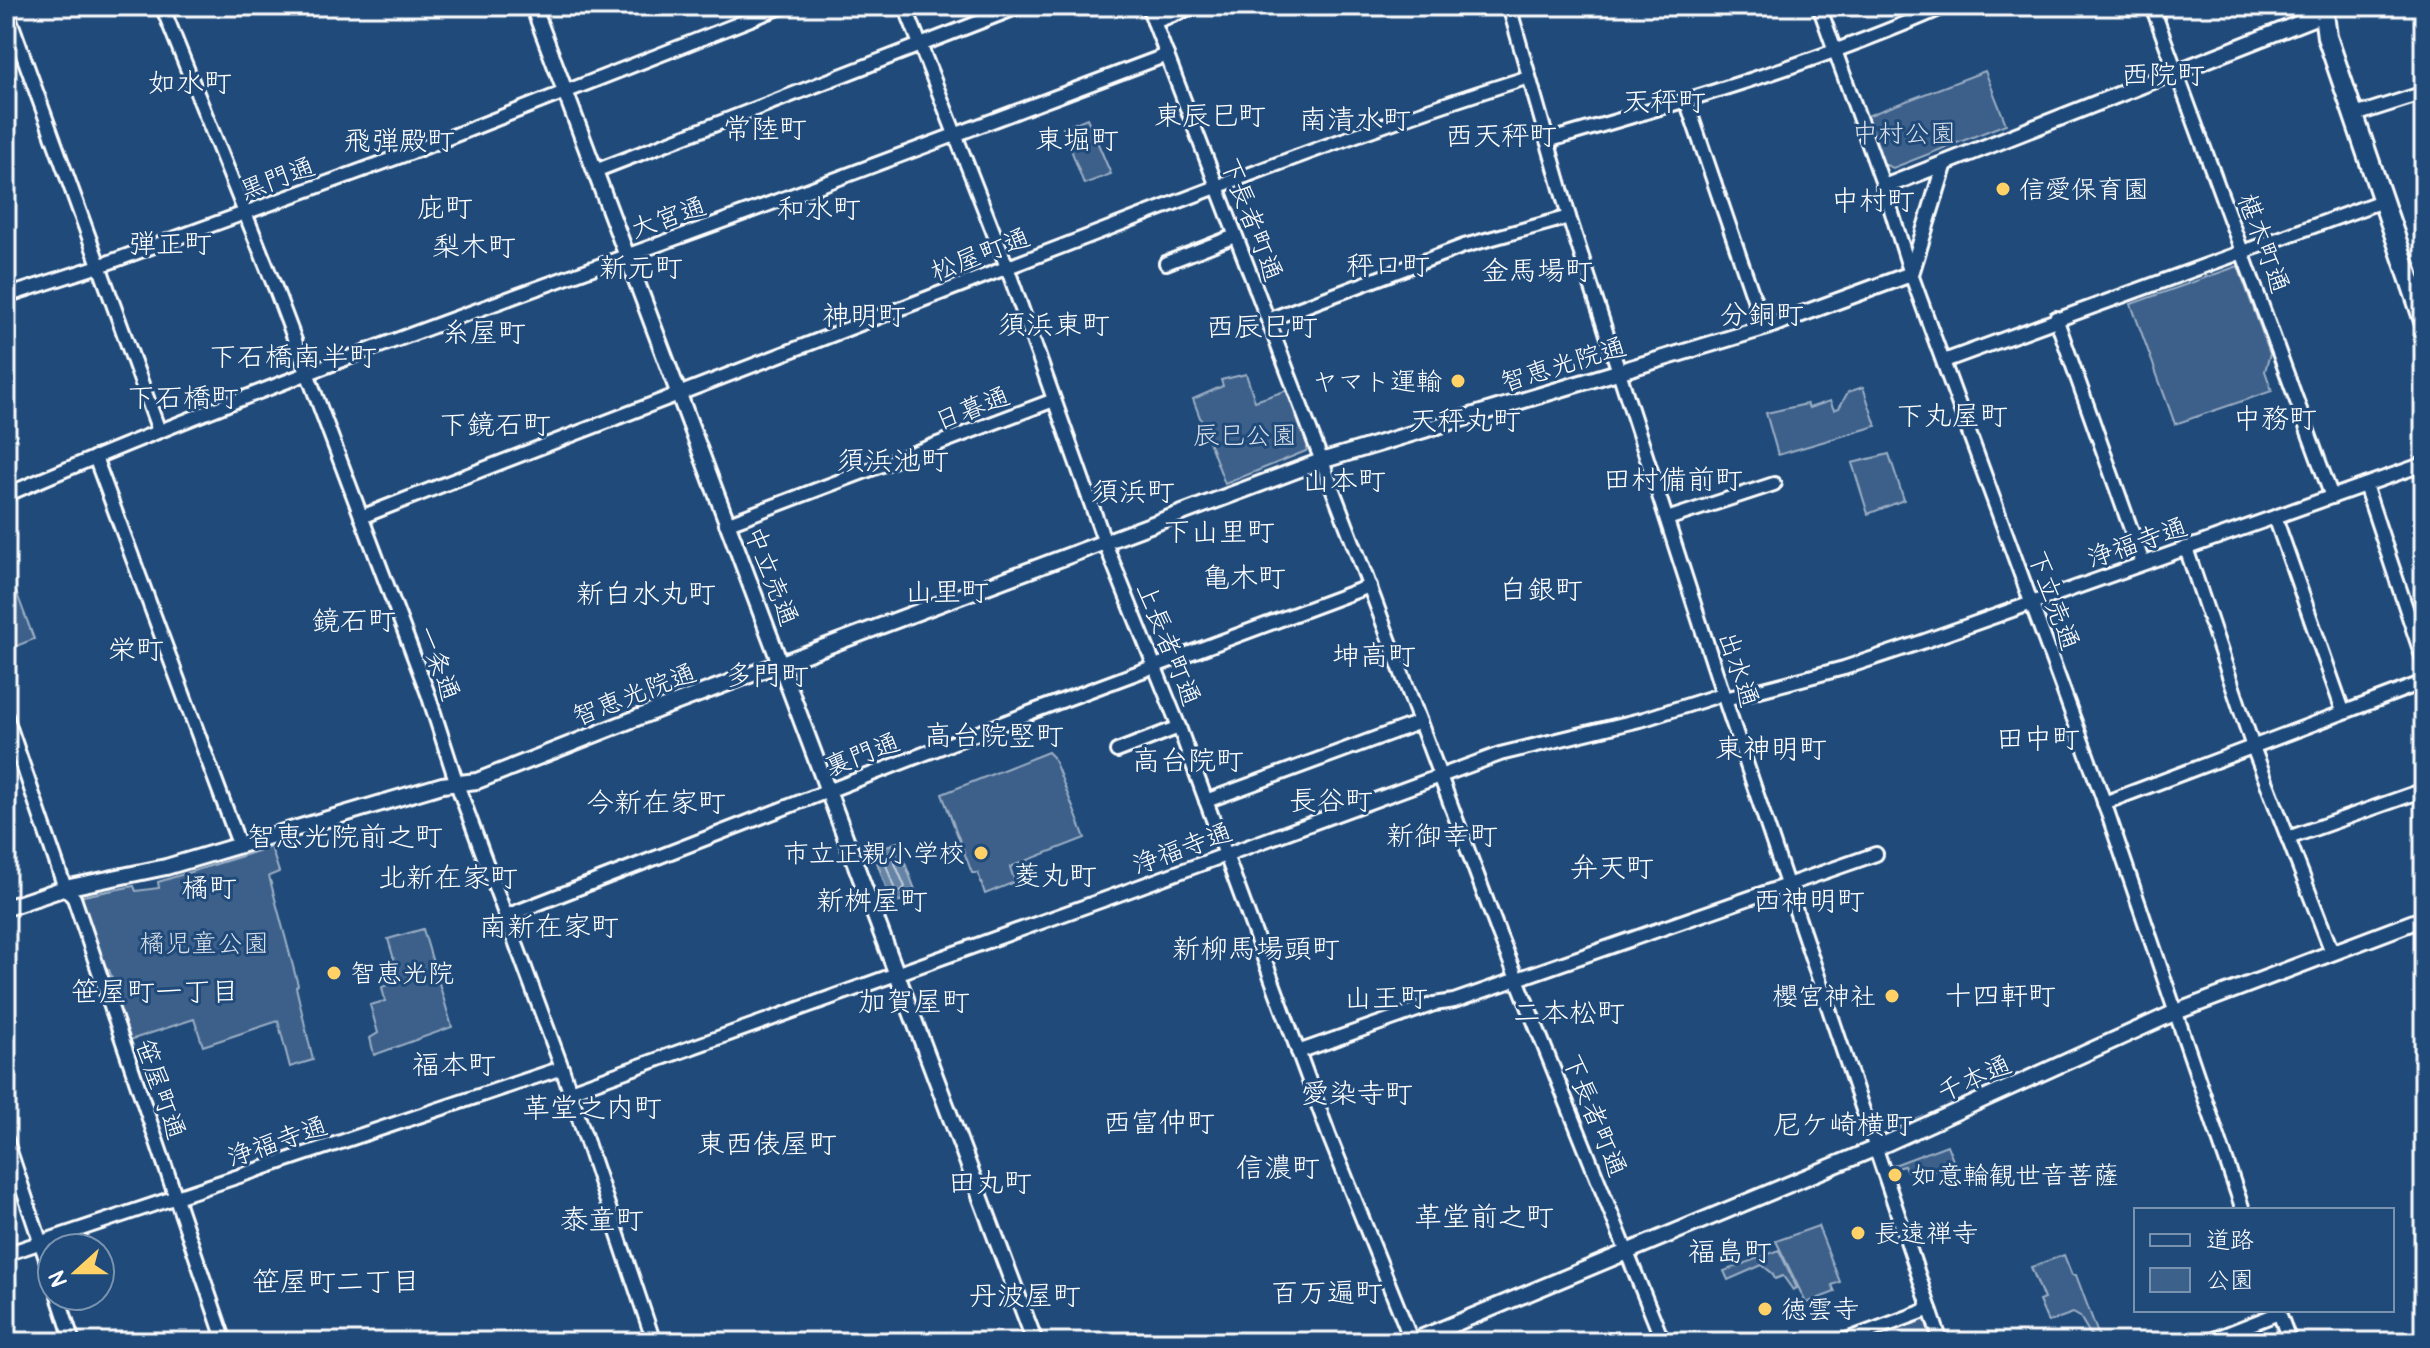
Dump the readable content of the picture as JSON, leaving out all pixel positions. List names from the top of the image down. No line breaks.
{"streets":{"street":["黒門通","大宮通","下長者町通","椹木町通","松屋町通","智恵光院通","日暮通","浄福寺通","中立売通","下立売通","上長者町通","一条通","出水通","裏門通","千本通","笹屋町通"]},"crossings":[["黒門通","中立売通"],["黒門通","一条通"],["大宮通","下長者町通"],["大宮通","中立売通"],["大宮通","上長者町通"],["大宮通","一条通"],["下長者町通","松屋町通"],["下長者町通","智恵光院通"],["下長者町通","浄福寺通"],["下長者町通","裏門通"],["下長者町通","千本通"],["椹木町通","浄福寺通"],["松屋町通","中立売通"],["松屋町通","上長者町通"],["松屋町通","一条通"],["松屋町通","出水通"],["智恵光院通","中立売通"],["智恵光院通","下立売通"],["智恵光院通","上長者町通"],["智恵光院通","一条通"],["智恵光院通","出水通"],["智恵光院通","笹屋町通"],["日暮通","中立売通"],["日暮通","上長者町通"],["浄福寺通","中立売通"],["浄福寺通","下立売通"],["浄福寺通","上長者町通"],["浄福寺通","一条通"],["浄福寺通","出水通"],["浄福寺通","笹屋町通"],["中立売通","裏門通"],["下立売通","千本通"],["上長者町通","裏門通"],["上長者町通","千本通"],["一条通","裏門通"],["出水通","千本通"]],"districts":["西院町","如水町","天秤町","東辰巳町","南清水町","常陸町","西天秤町","東堀町","飛弾殿町","中村町","庇町","和水町","弾正町","梨木町","秤口町","新元町","金馬場町","分銅町","神明町","須浜東町","西辰巳町","糸屋町","下石橋南半町","下石橋町","下丸屋町","中務町","天秤丸町","下鏡石町","須浜池町","田村備前町","山本町","須浜町","下山里町","亀木町","白銀町","山里町","新白水丸町","鏡石町","栄町","坤高町","多門町","高台院竪町","田中町","東神明町","高台院町","長谷町","今新在家町","新御幸町","智恵光院前之町","弁天町","菱丸町","北新在家町","橘町","新桝屋町","西神明町","南新在家町","新柳馬場頭町","笹屋町一丁目","十四軒町","山王町","加賀屋町","二本松町","福本町","愛染寺町","革堂之内町","西富仲町","尼ケ崎横町","東西俵屋町","信濃町","田丸町","革堂前之町","泰童町","福島町","笹屋町二丁目","百万遍町","丹波屋町"],"parks":["中村公園","辰巳公園","橘児童公園"],"places":["信愛保育園","ヤマト運輸","市立正親小学校","智恵光院","櫻宮神社","如意輪観世音菩薩","長遠禅寺","徳雲寺"],"legend":["道路","公園"],"north":"left"}
